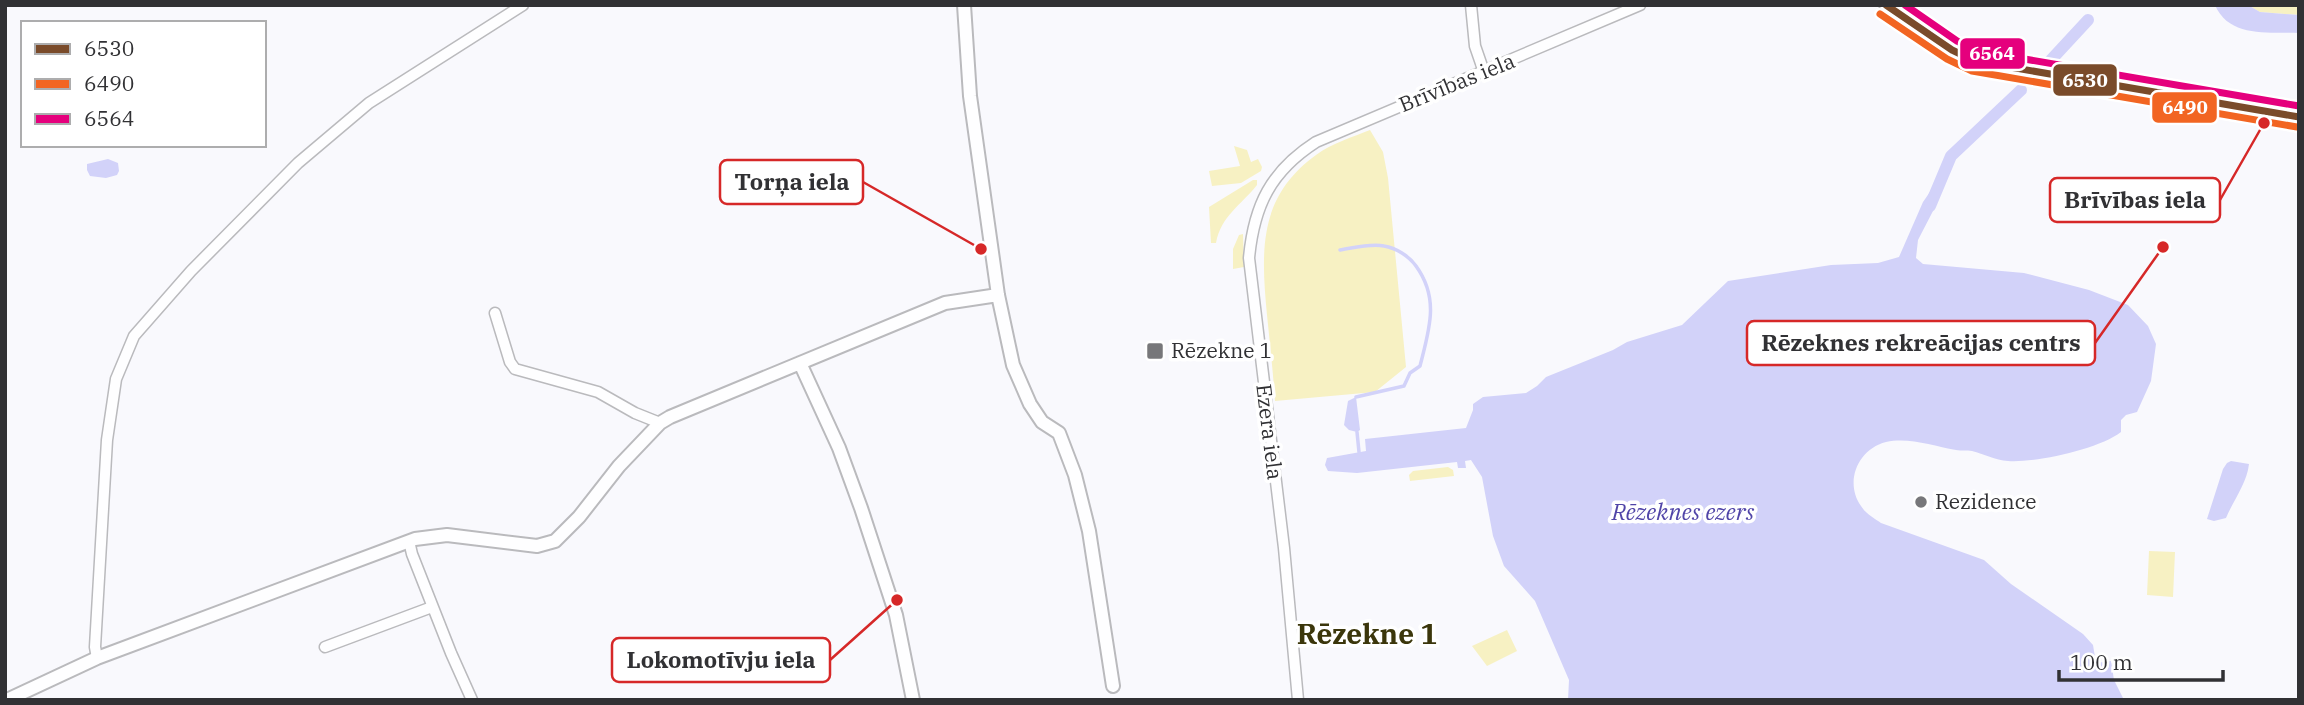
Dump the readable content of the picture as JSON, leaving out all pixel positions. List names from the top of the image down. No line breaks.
{"streets":{"street":["Brīvības iela","Ezera iela"]},"crossings":[["Brīvības iela","Ezera iela"]],"districts":["Rēzekne 1"],"water":["Rēzeknes ezers"],"places":{"other":["Brīvības iela","Rēzeknes rekreācijas centrs","Torņa iela","Rezidence","Lokomotīvju iela"],"transit":["Rēzekne 1"]},"lines":["transit line 6530","transit line 6564","transit line 6490"],"legend":["6530","6490","6564"],"scale_bar":"100 m"}
